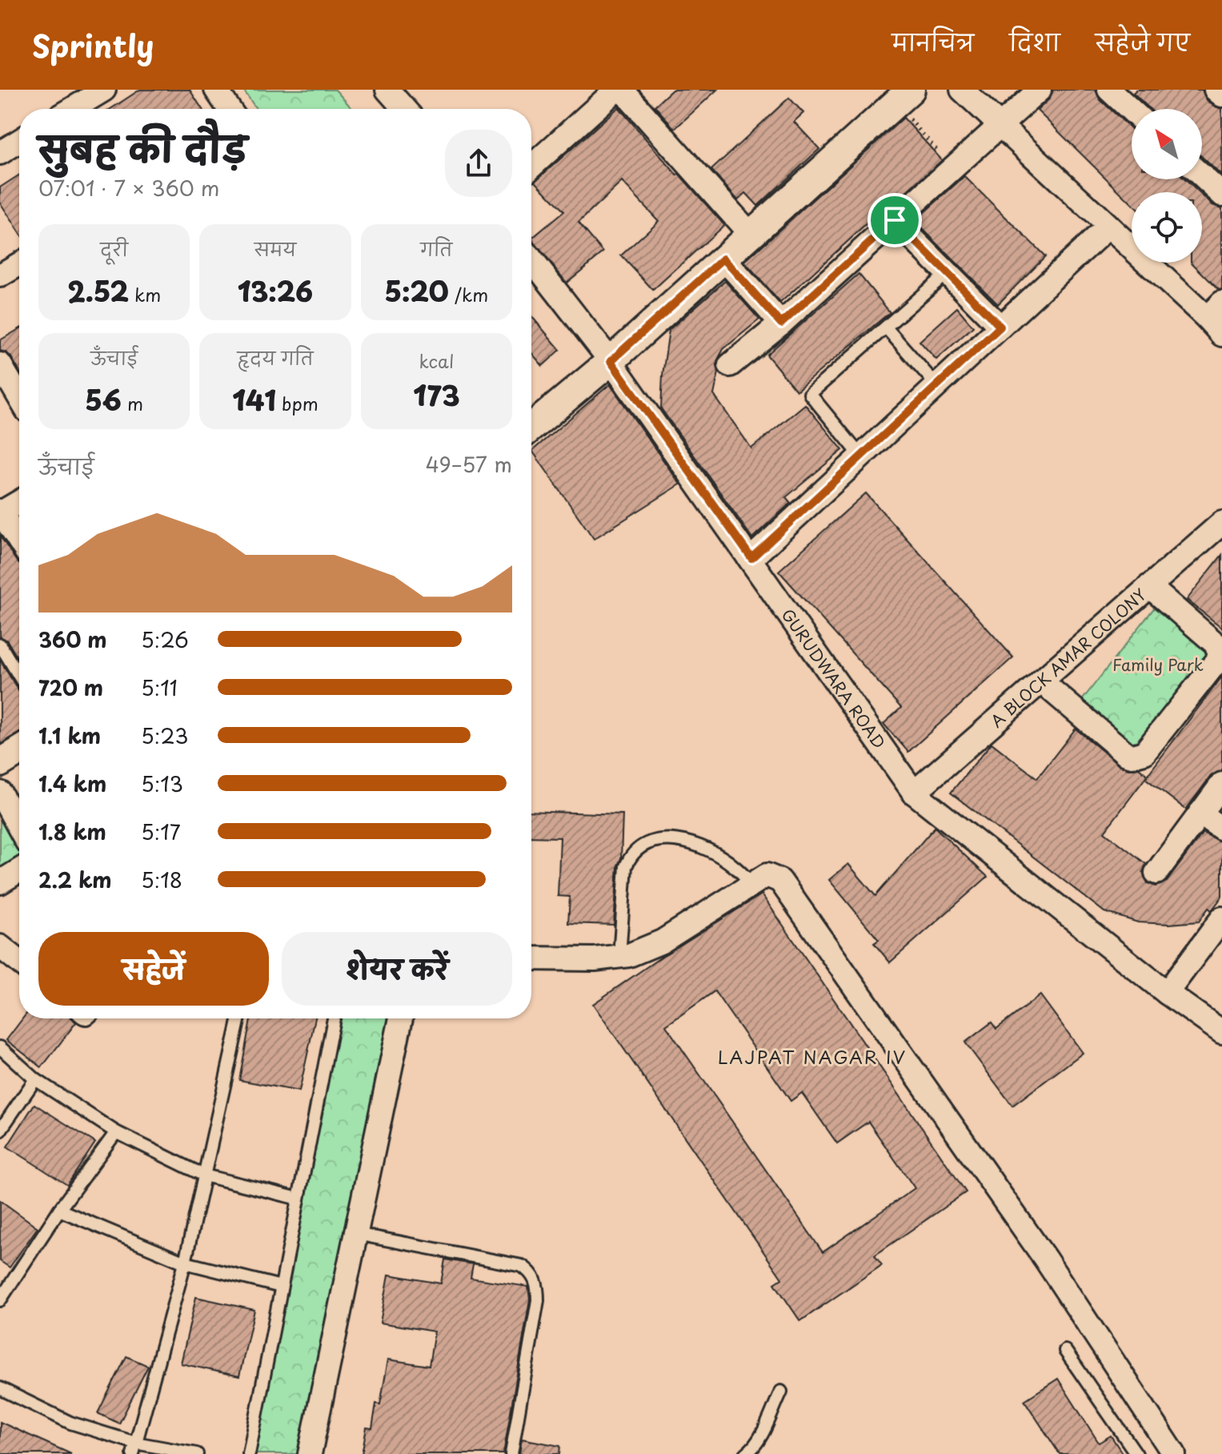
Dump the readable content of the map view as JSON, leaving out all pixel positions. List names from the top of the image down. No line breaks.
{"streets":{"street":["A BLOCK AMAR COLONY","GURUDWARA ROAD"]},"crossings":[["A BLOCK AMAR COLONY","GURUDWARA ROAD"]],"districts":["LAJPAT NAGAR IV"],"parks":["Family Park"],"north":"top left","page":{"header":"Sprintly","nav":["मानचित्र","दिशा","सहेजे गए"],"heading":["सुबह की दौड़","07:01 · 7 × 360 m"],"stats":[["दूरी","2.52 km"],["समय","13:26"],["गति","5:20 /km"],["ऊँचाई","56 m"],["हृदय गति","141 bpm"],["kcal","173"]],"chart":["ऊँचाई","49–57 m"],"list":[{"name":"360 m","note":"5:26"},{"name":"720 m","note":"5:11"},{"name":"1.1 km","note":"5:23"},{"name":"1.4 km","note":"5:13"},{"name":"1.8 km","note":"5:17"},{"name":"2.2 km","note":"5:18"}],"buttons":["सहेजें","शेयर करें"]}}
